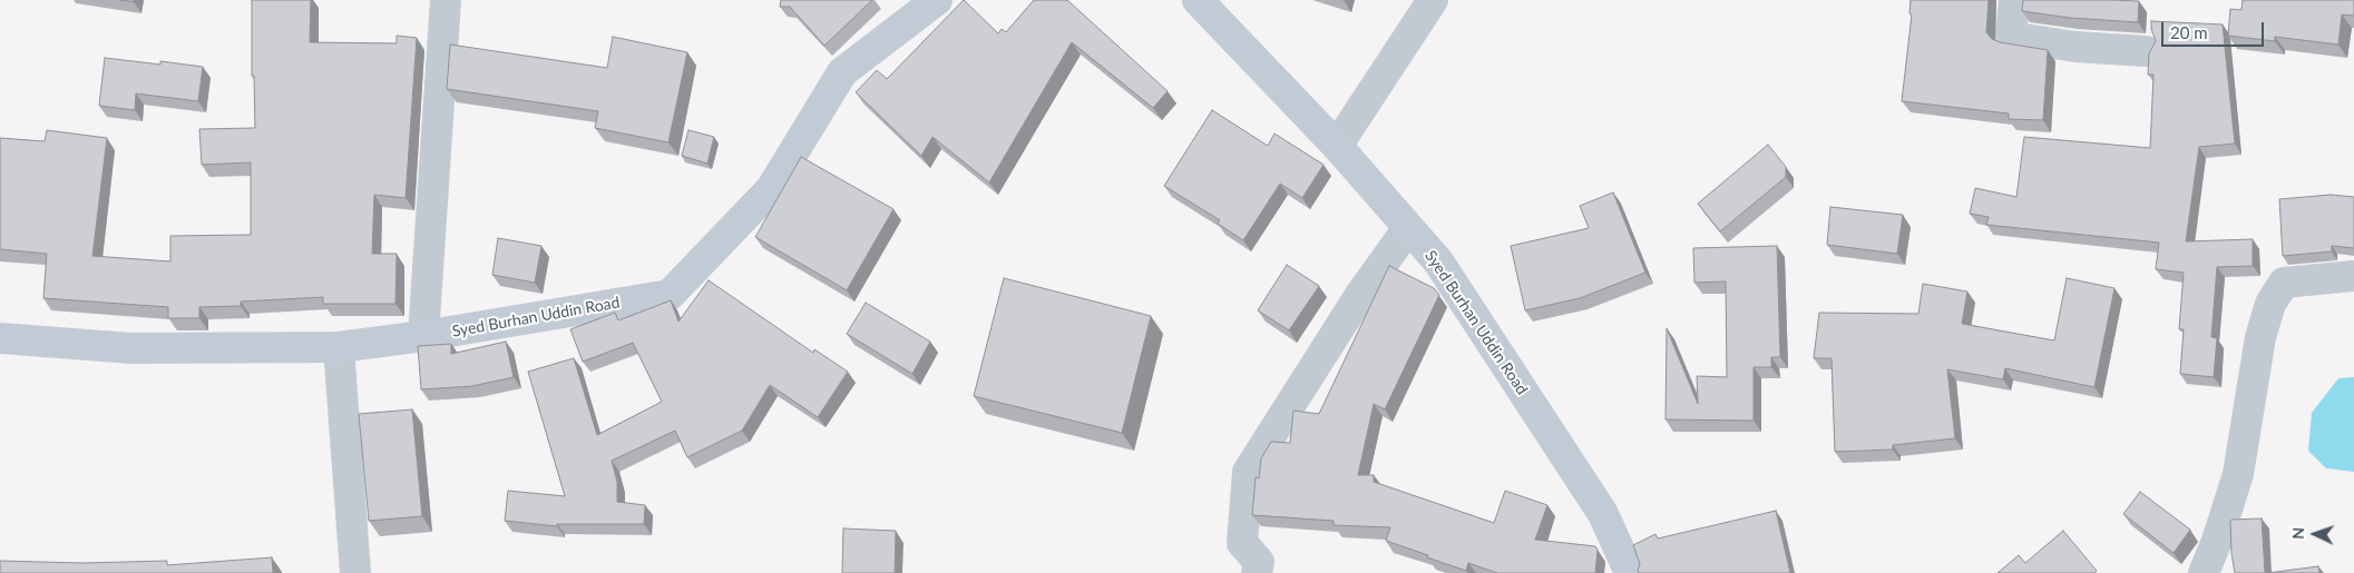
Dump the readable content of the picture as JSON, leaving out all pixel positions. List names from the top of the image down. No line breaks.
{"streets":{"street":["Syed Burhan Uddin Road"]},"scale_bar":"20 m","north":"left"}
